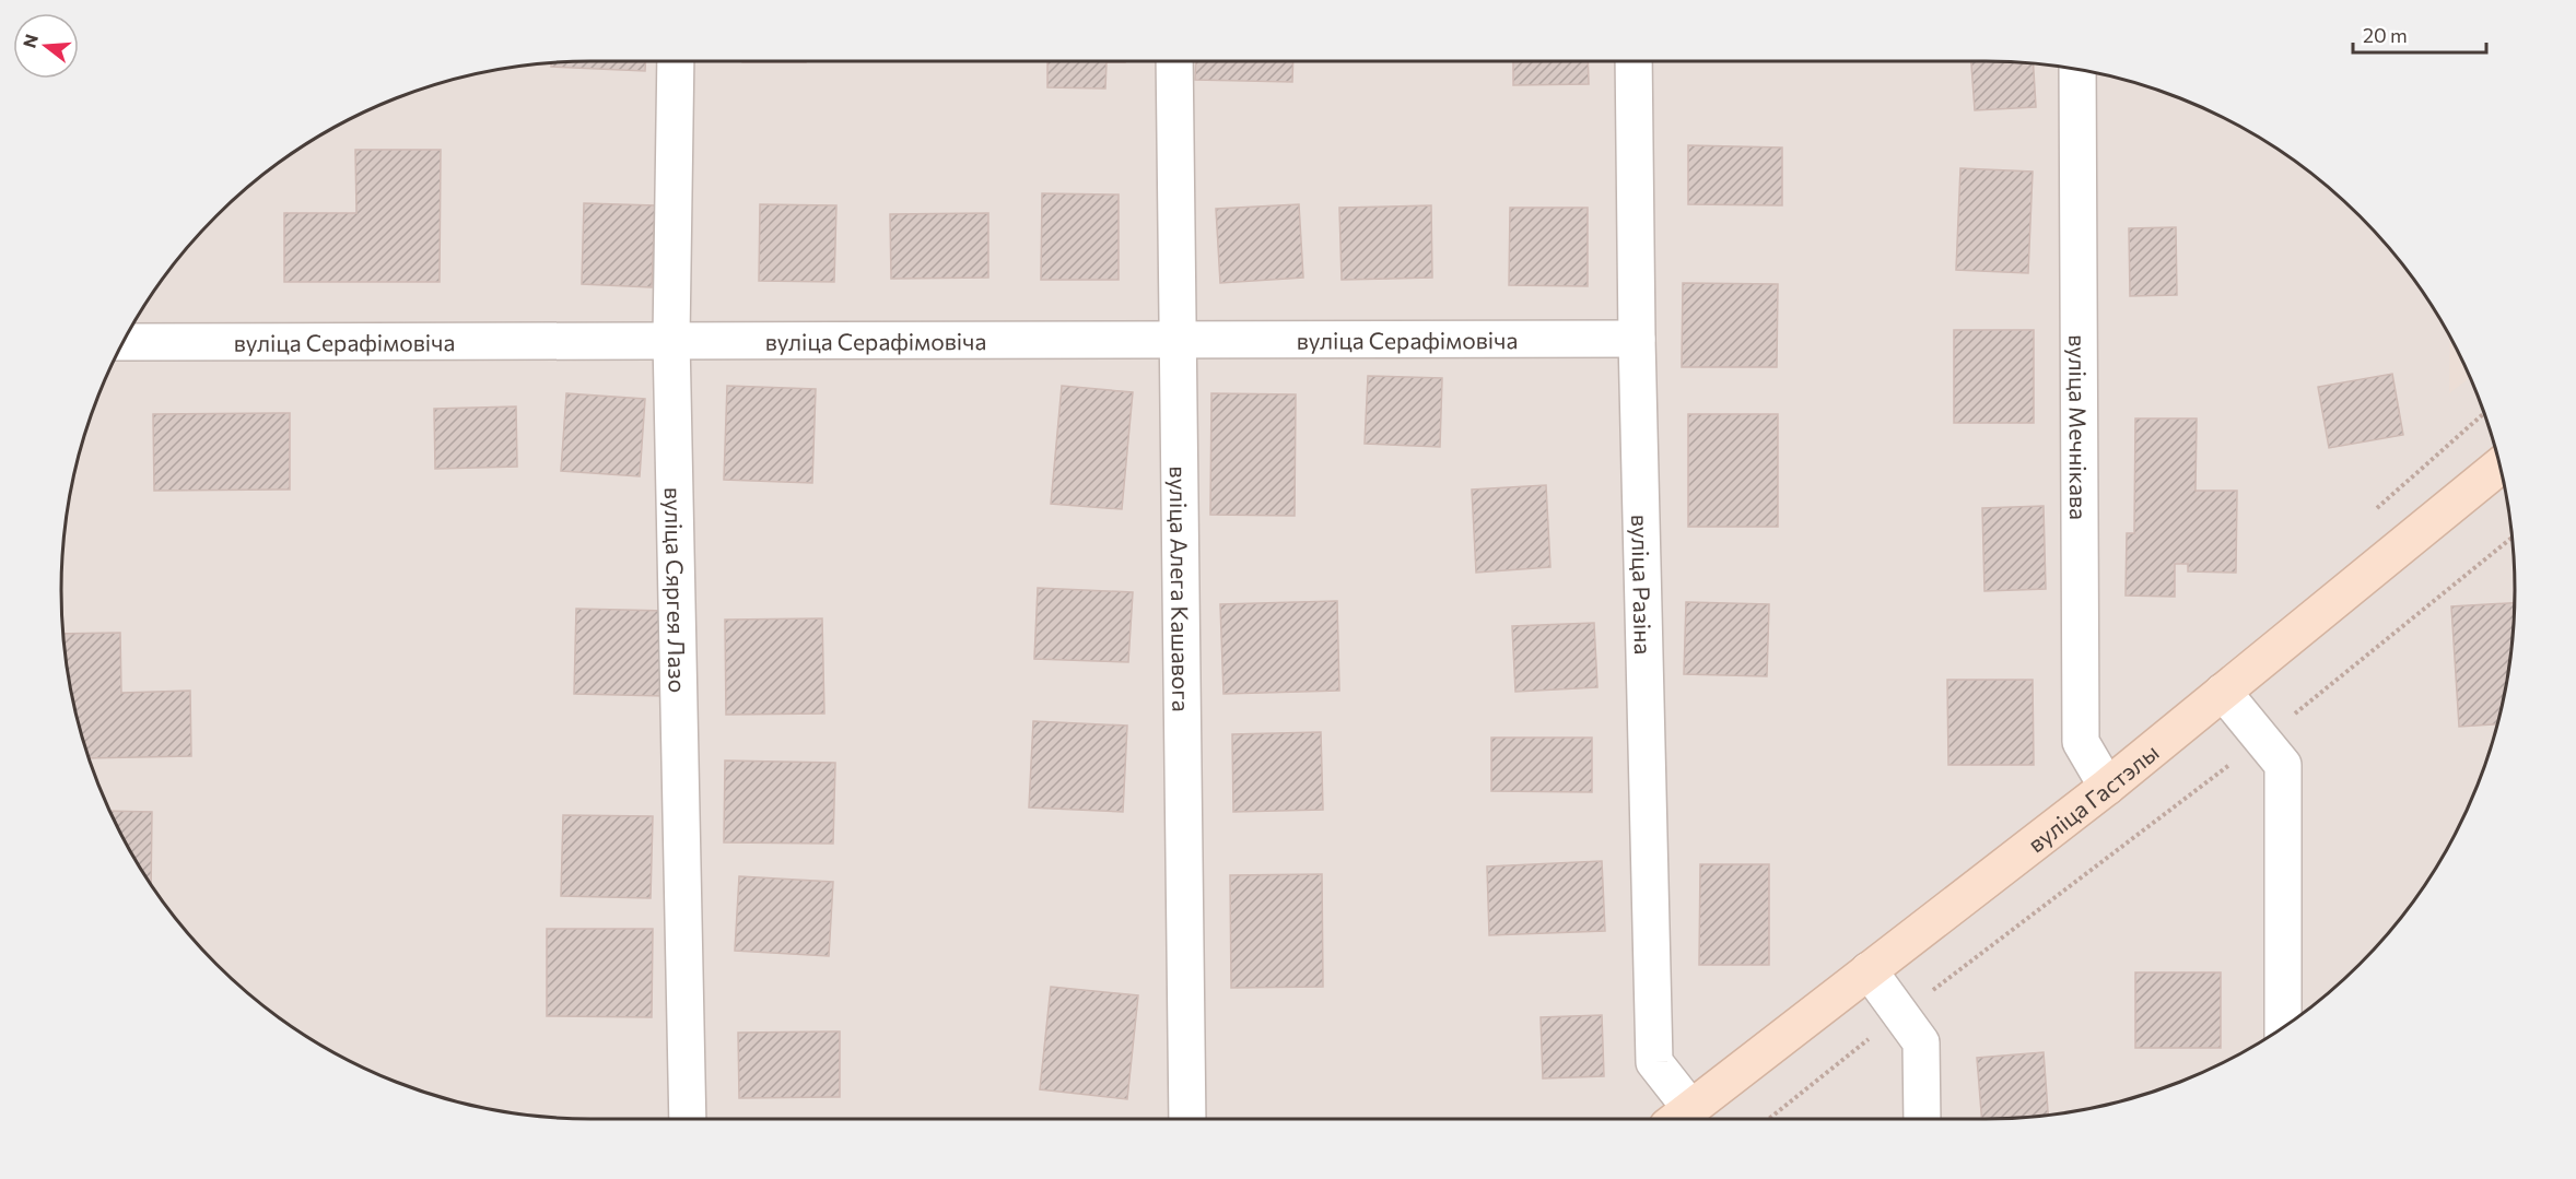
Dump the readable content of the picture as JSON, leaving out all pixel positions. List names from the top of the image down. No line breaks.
{"streets":{"main road":["вуліца Гастэлы"],"street":["вуліца Серафімовіча","вуліца Мечнікава","вуліца Разіна","вуліца Сяргея Лазо","вуліца Алега Кашавога"]},"crossings":[["вуліца Серафімовіча","вуліца Разіна"],["вуліца Серафімовіча","вуліца Сяргея Лазо"],["вуліца Серафімовіча","вуліца Алега Кашавога"],["вуліца Мечнікава","вуліца Гастэлы"],["вуліца Разіна","вуліца Гастэлы"]],"scale_bar":"20 m","north":"left"}
